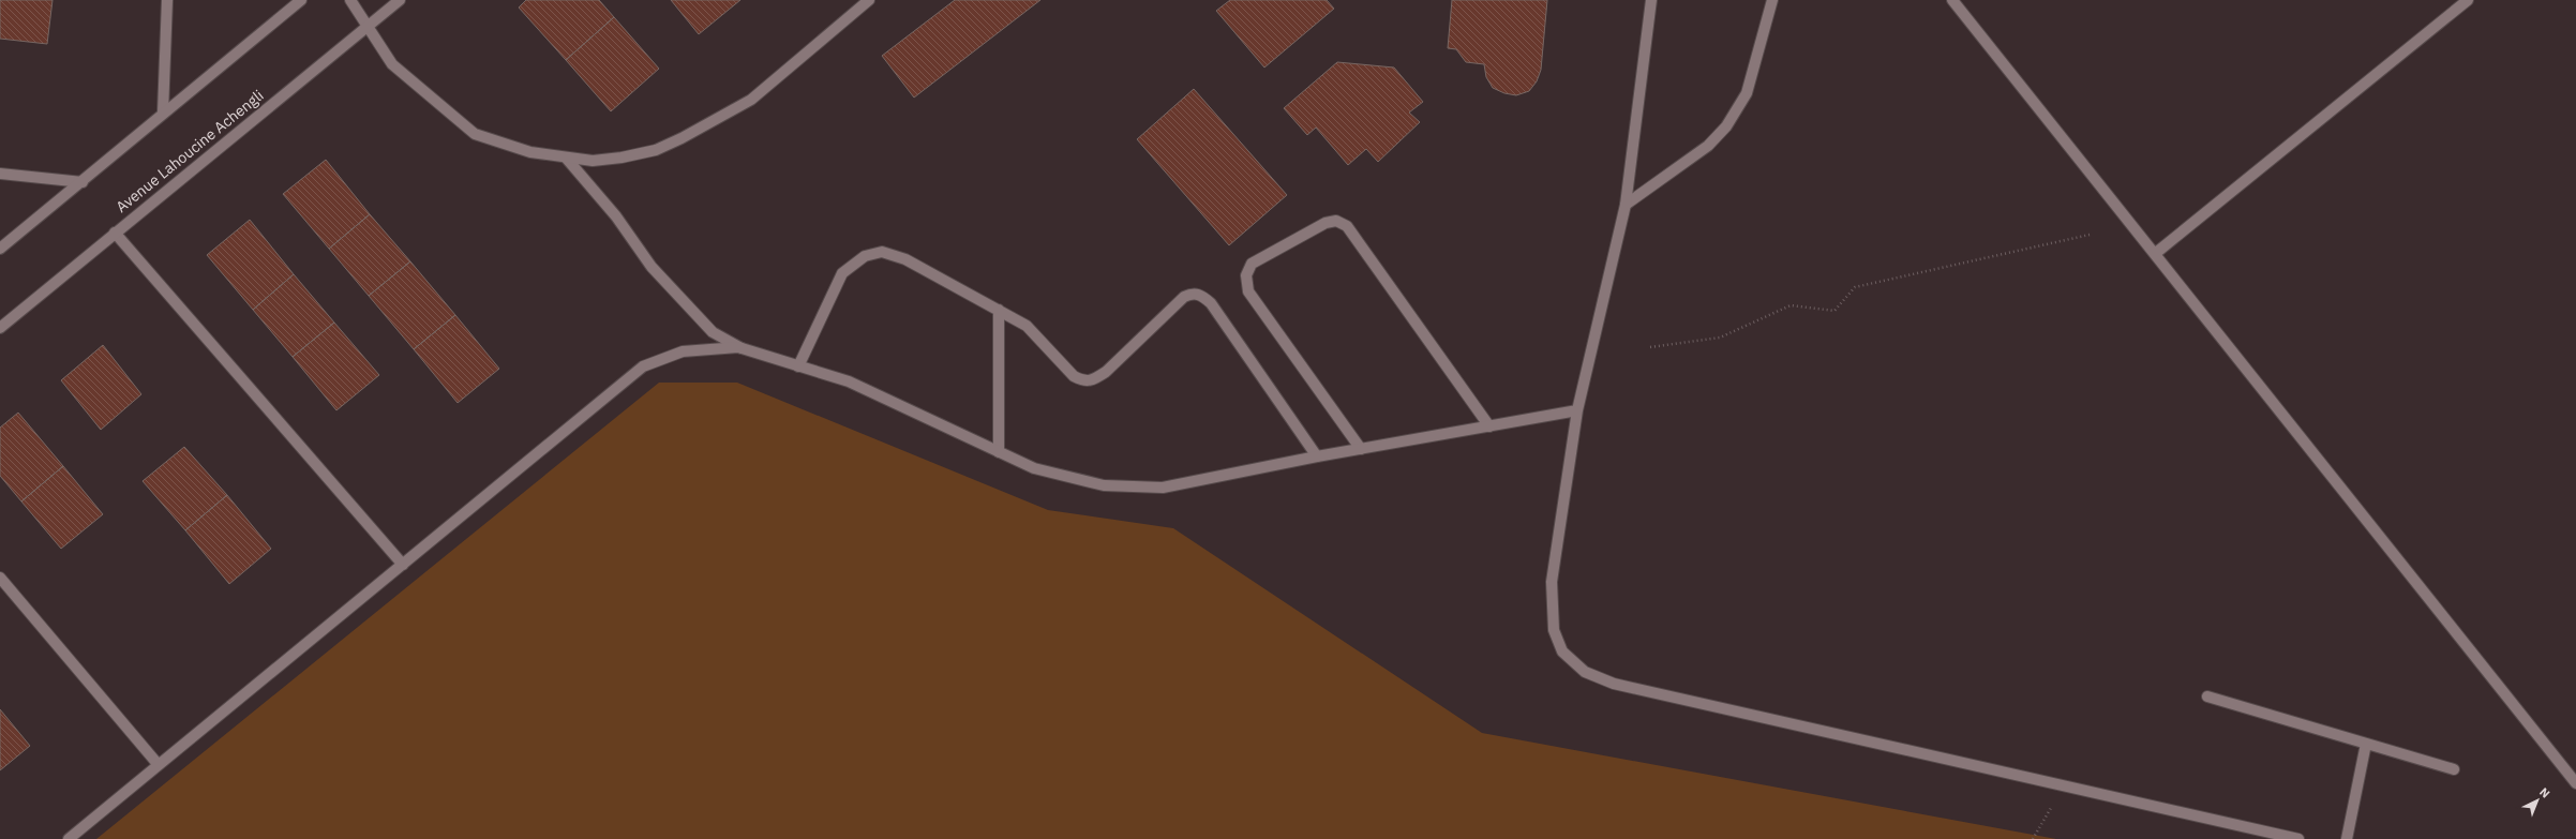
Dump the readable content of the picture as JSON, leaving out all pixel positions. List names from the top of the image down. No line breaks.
{"streets":{"street":["Avenue Lahoucine Achengli"]},"north":"top right"}
